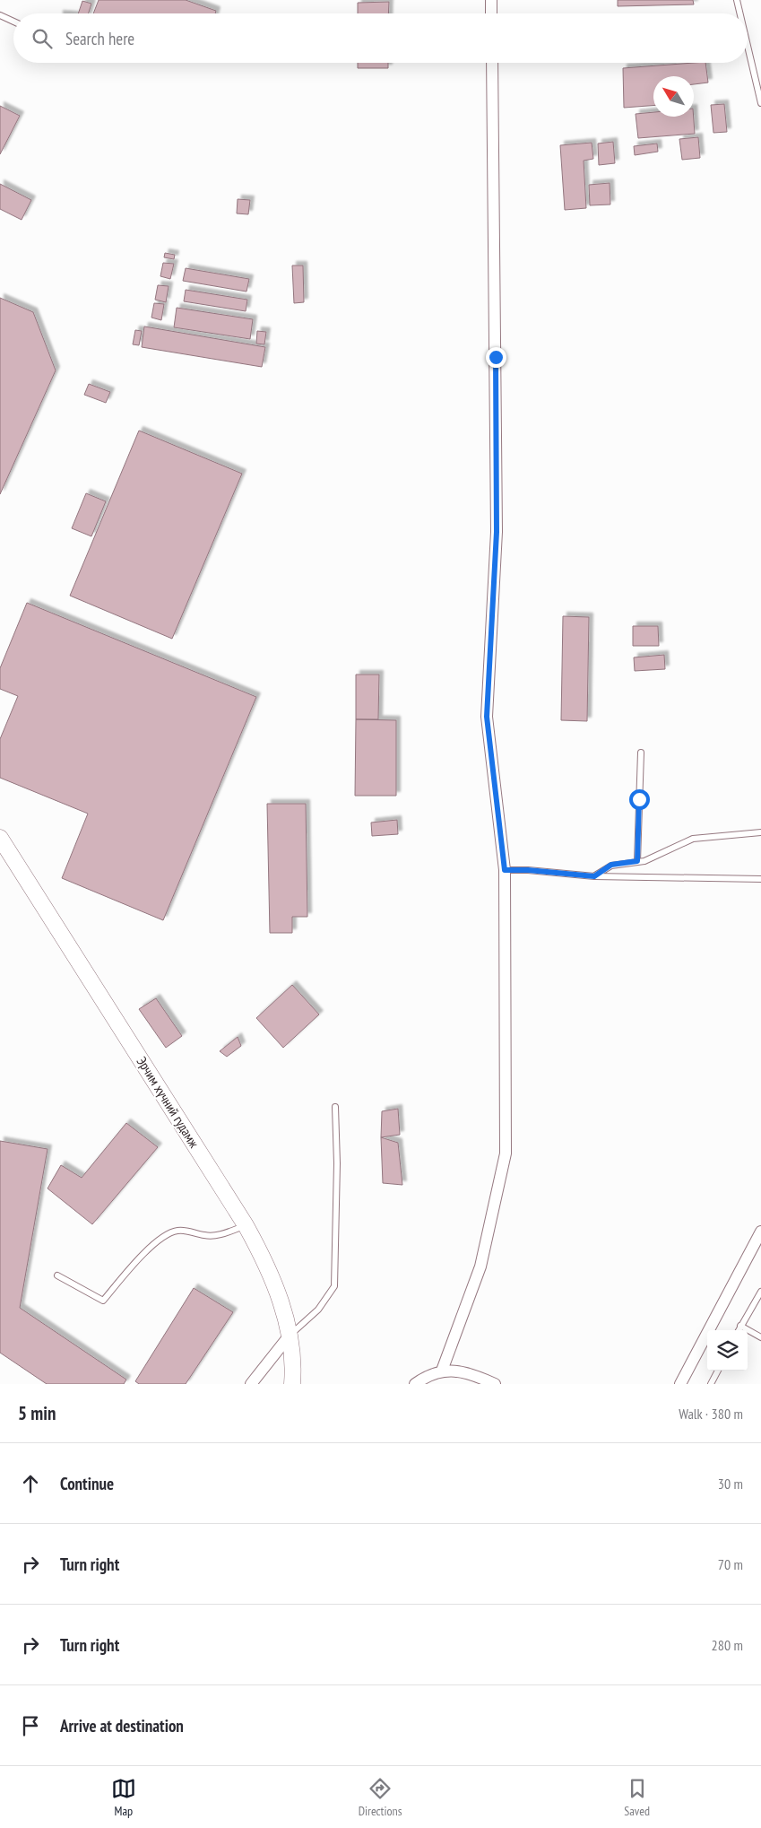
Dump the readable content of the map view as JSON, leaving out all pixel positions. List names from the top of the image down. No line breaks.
{"streets":{"main road":["Эрчим хүчний гудамж"]},"north":"top left","page":{"search":"Search here","heading":["5 min","Walk · 380 m"],"list":[["Continue","30 m"],["Turn right","70 m"],["Turn right","280 m"],"Arrive at destination"],"nav":["Map","Directions","Saved"]}}
